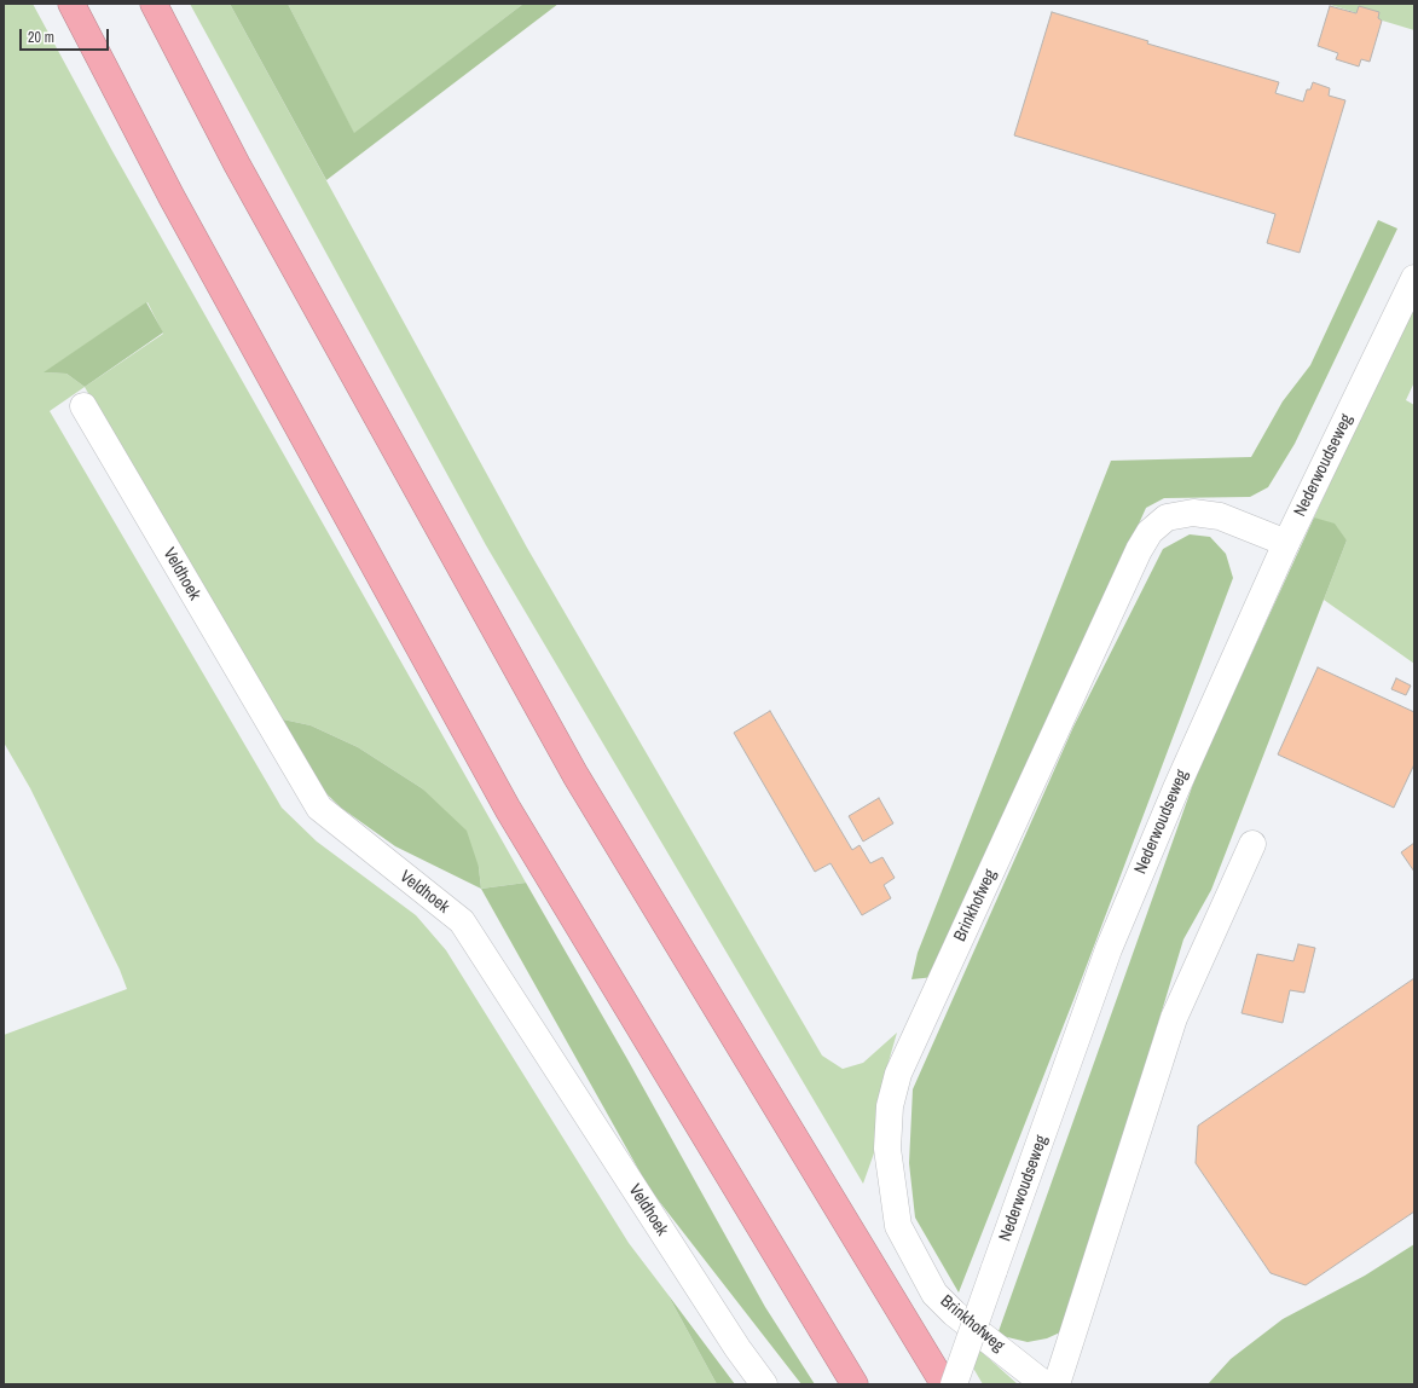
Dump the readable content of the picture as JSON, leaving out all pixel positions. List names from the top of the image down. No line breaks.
{"streets":{"street":["Nederwoudseweg","Veldhoek","Brinkhofweg"]},"crossings":[["Nederwoudseweg","Brinkhofweg"]],"scale_bar":"20 m"}
